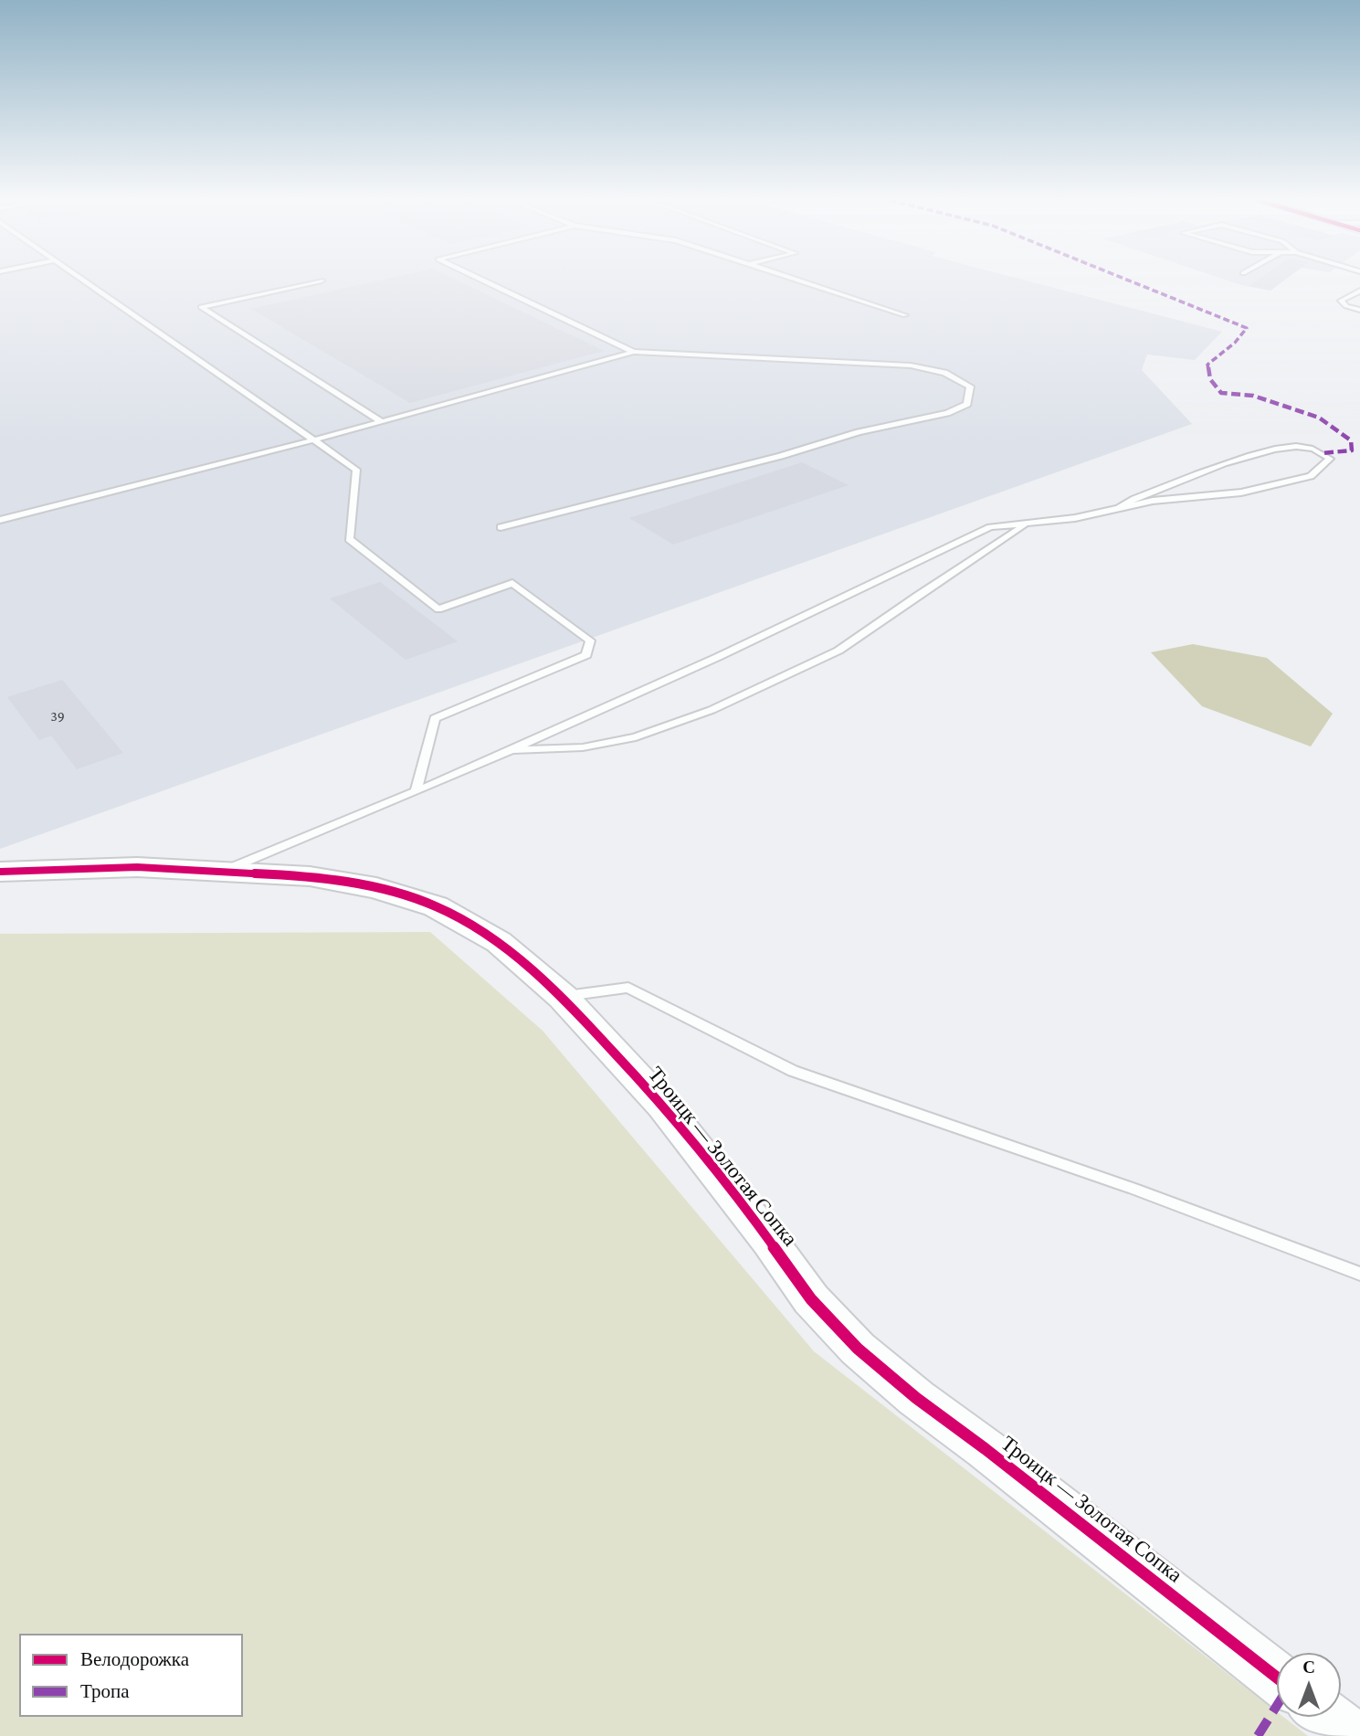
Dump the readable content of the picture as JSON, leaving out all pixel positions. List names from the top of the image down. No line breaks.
{"streets":{"street":["Троицк — Золотая Сопка"]},"house_numbers":["39"],"legend":["Велодорожка","Тропа"],"north":"top"}
